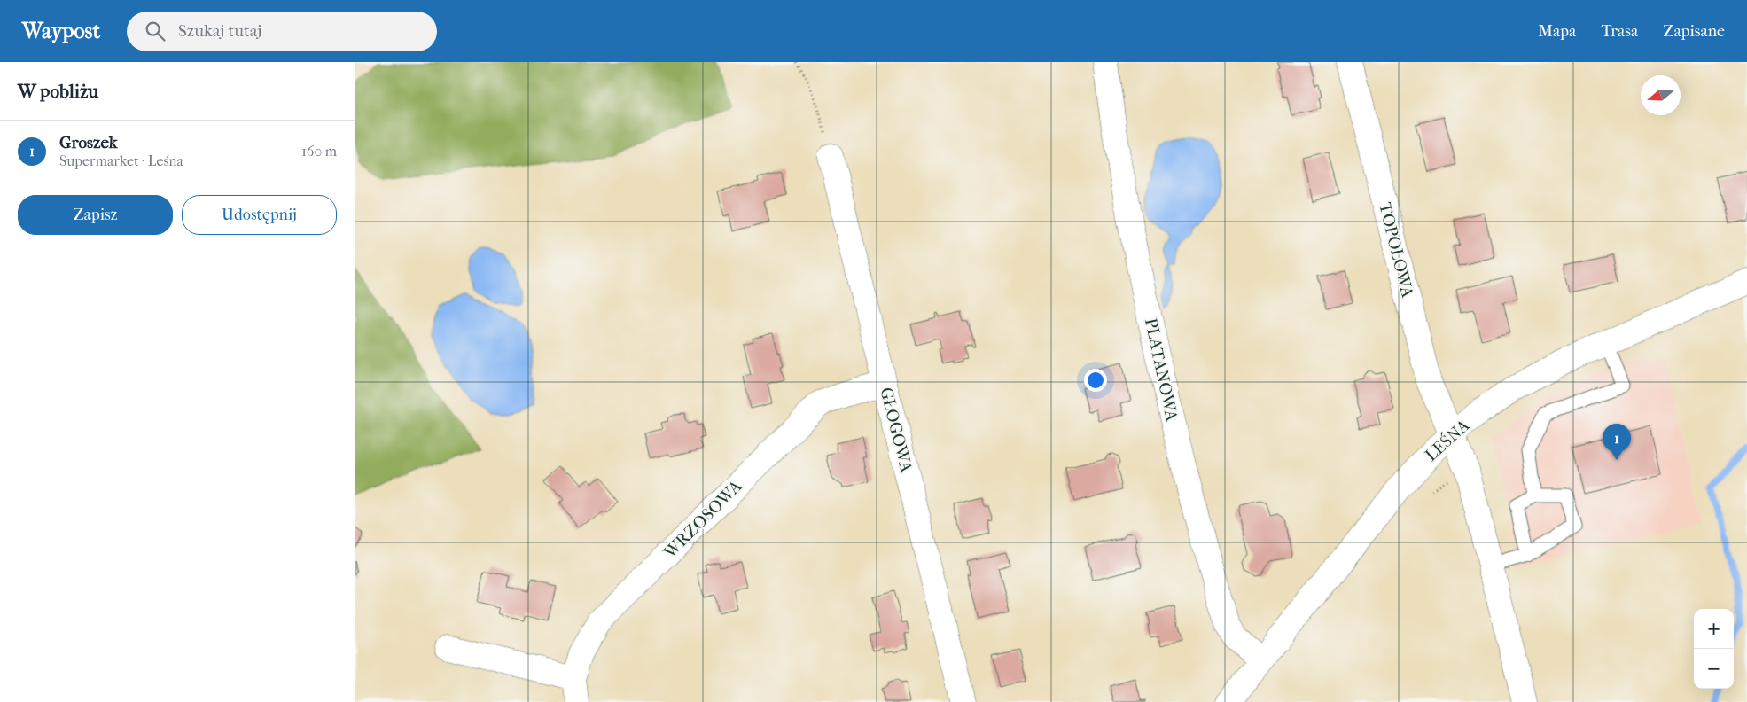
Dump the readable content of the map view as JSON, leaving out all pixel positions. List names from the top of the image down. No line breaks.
{"streets":{"street":["TOPOLOWA","PLATANOWA","GŁOGOWA","LEŚNA","WRZOSOWA"]},"crossings":[["TOPOLOWA","LEŚNA"],["PLATANOWA","LEŚNA"],["GŁOGOWA","WRZOSOWA"]],"north":"left","page":{"header":"Waypost","search":"Szukaj tutaj","nav":["Mapa","Trasa","Zapisane"],"heading":"W pobliżu","list":[{"mark":"1","name":"Groszek","note":"Supermarket · Leśna","value":"160 m"}],"buttons":["Zapisz","Udostępnij"],"pins":"1","map_buttons":["+","−"]}}
